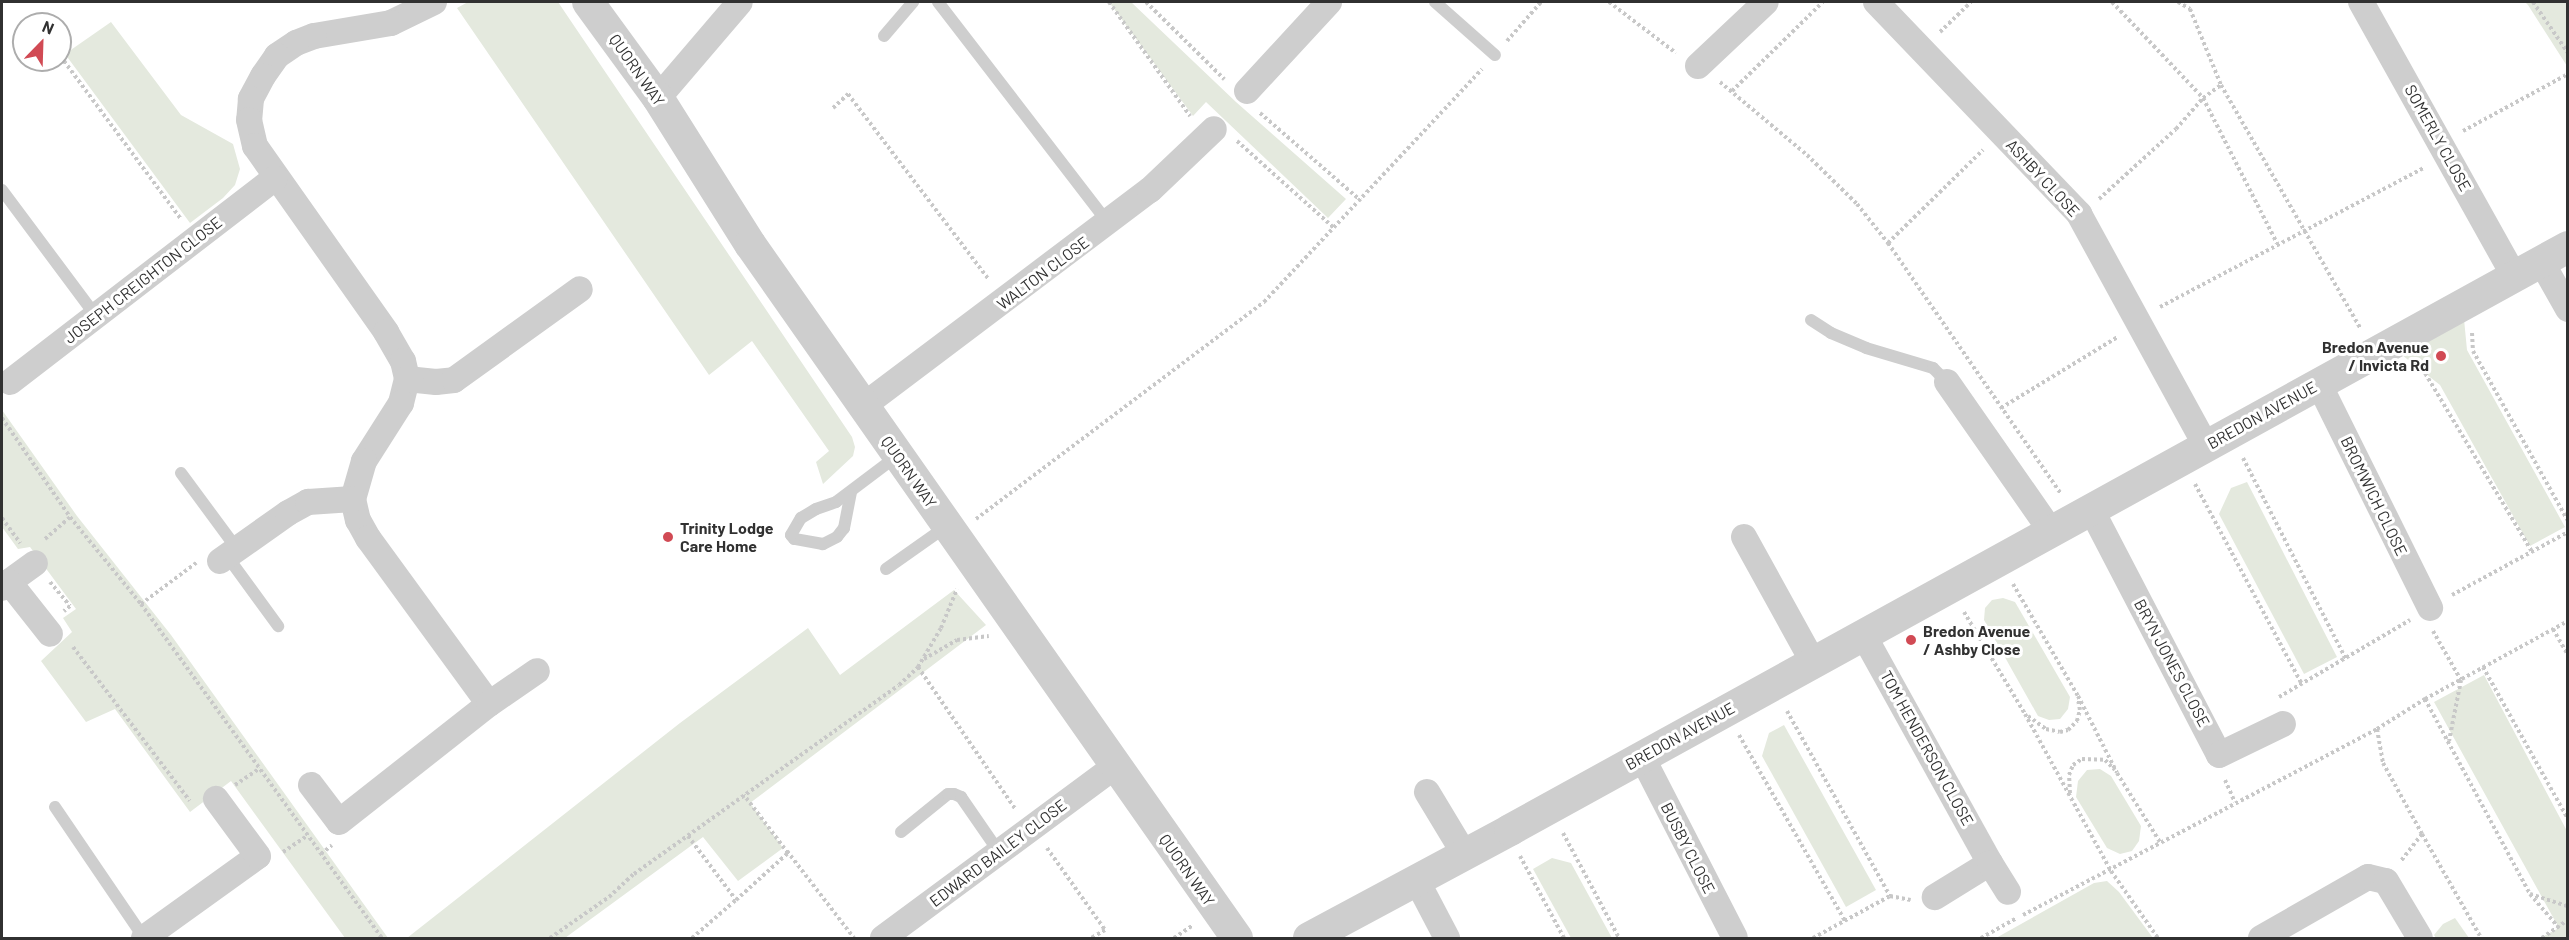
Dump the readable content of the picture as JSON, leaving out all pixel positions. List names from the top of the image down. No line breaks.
{"streets":{"street":["QUORN WAY","SOMERLY CLOSE","ASHBY CLOSE","WALTON CLOSE","JOSEPH CREIGHTON CLOSE","BREDON AVENUE","BROMWICH CLOSE","BRYN JONES CLOSE","TOM HENDERSON CLOSE","BUSBY CLOSE","EDWARD BAILEY CLOSE"]},"crossings":[["QUORN WAY","WALTON CLOSE"],["QUORN WAY","EDWARD BAILEY CLOSE"],["SOMERLY CLOSE","BREDON AVENUE"],["ASHBY CLOSE","BREDON AVENUE"],["BREDON AVENUE","BROMWICH CLOSE"],["BREDON AVENUE","BRYN JONES CLOSE"],["BREDON AVENUE","TOM HENDERSON CLOSE"],["BREDON AVENUE","BUSBY CLOSE"]],"places":["Bredon Avenue / Invicta Rd","Trinity Lodge Care Home","Bredon Avenue / Ashby Close"],"north":"top right"}
